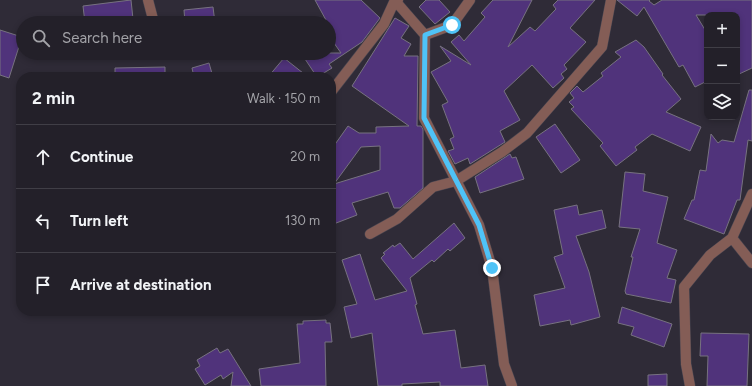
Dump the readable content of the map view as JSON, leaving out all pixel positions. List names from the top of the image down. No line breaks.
{"page":{"map_buttons":["+","−"],"search":"Search here","heading":["2 min","Walk · 150 m"],"list":[["Continue","20 m"],["Turn left","130 m"],"Arrive at destination"]}}
